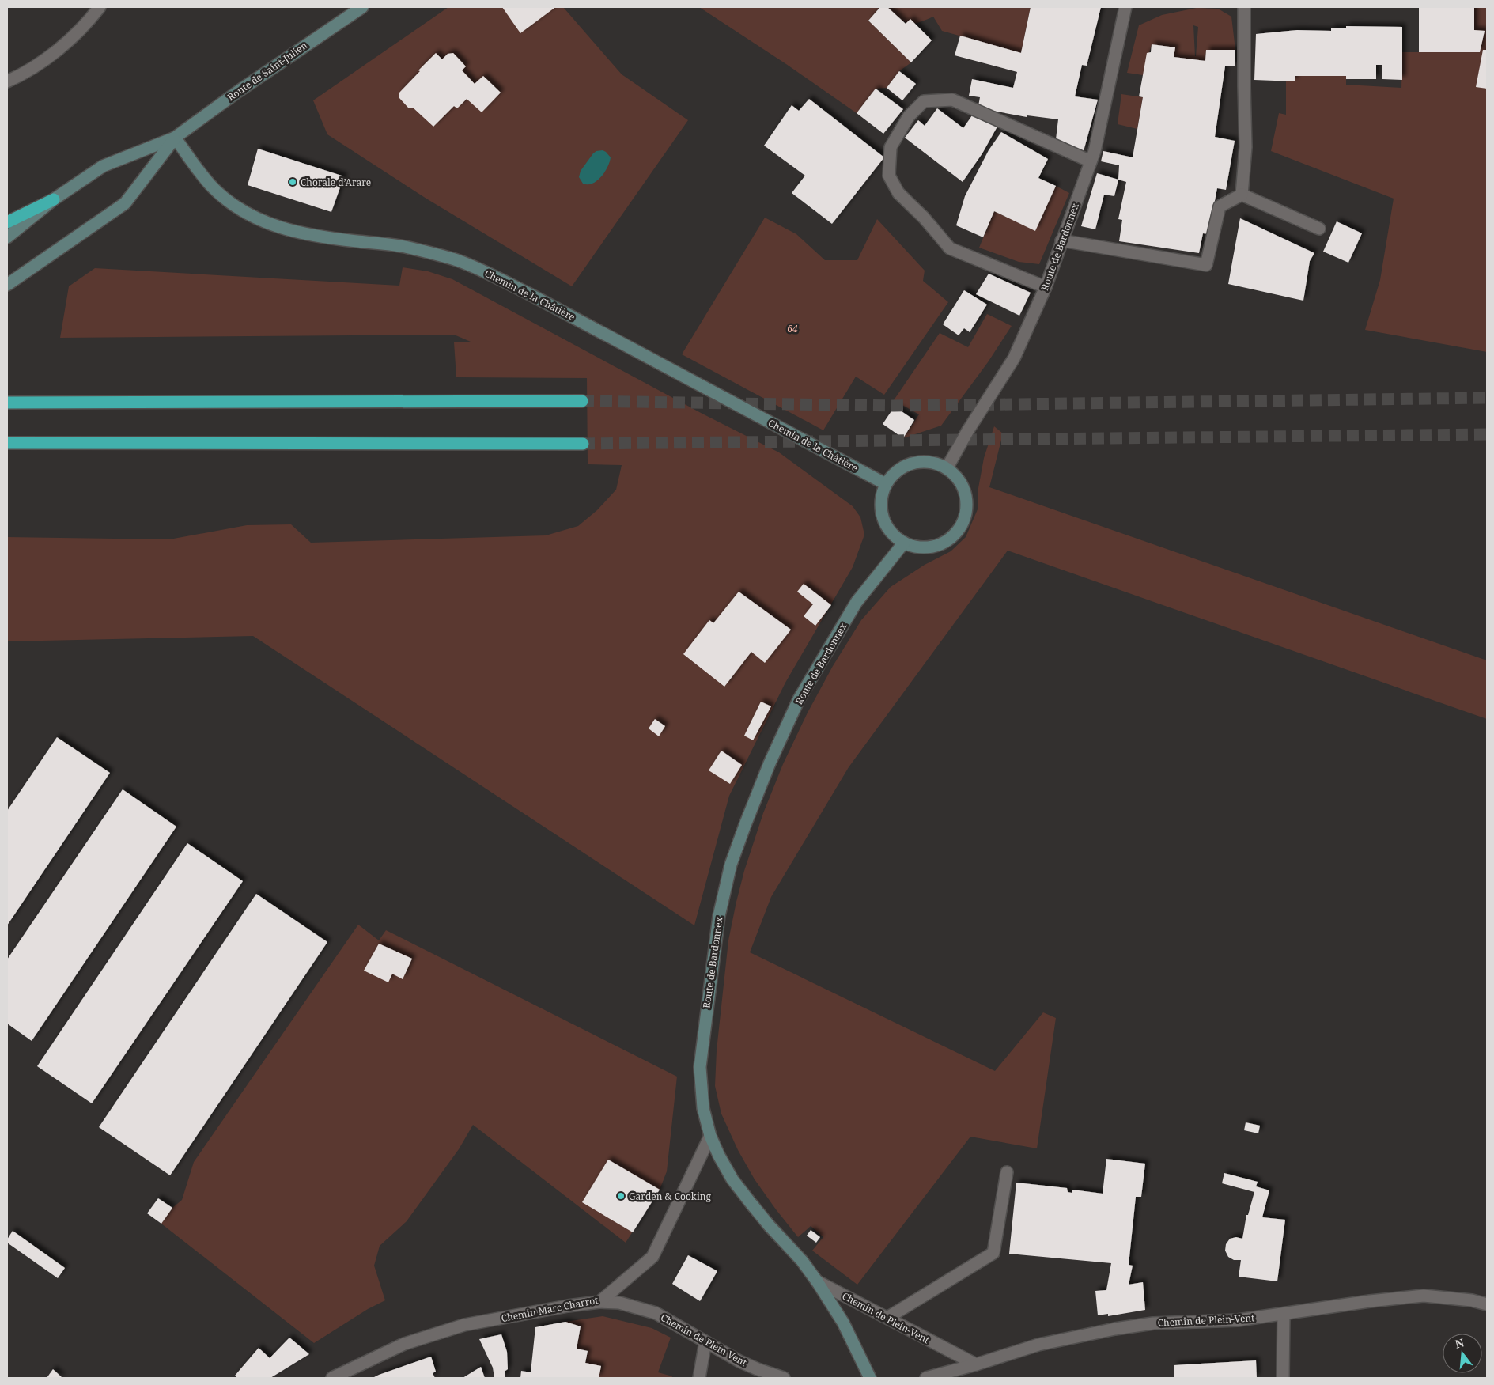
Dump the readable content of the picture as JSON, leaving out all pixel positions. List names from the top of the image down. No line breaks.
{"streets":{"street":["Route de Saint-Julien","Route de Bardonnex","Chemin de la Châtière","Chemin Marc Charrot","Chemin de Plein-Vent","Chemin de Plein Vent"]},"crossings":[["Route de Saint-Julien","Chemin de la Châtière"],["Route de Bardonnex","Chemin de la Châtière"],["Route de Bardonnex","Chemin Marc Charrot"],["Route de Bardonnex","Chemin de Plein-Vent"],["Chemin Marc Charrot","Chemin de Plein Vent"]],"parks":["64"],"places":["Chorale d’Arare","Garden & Cooking"],"north":"top"}
